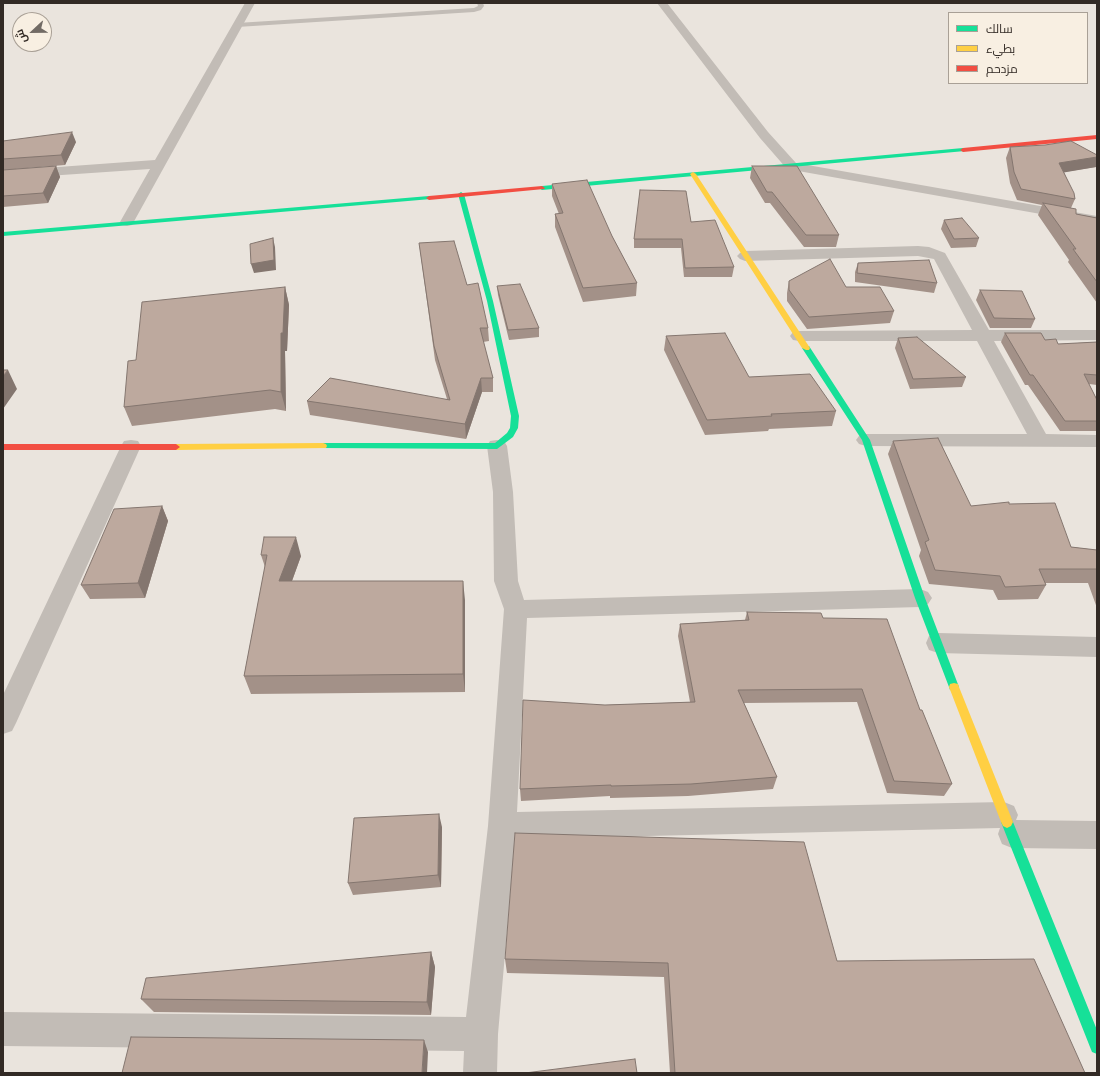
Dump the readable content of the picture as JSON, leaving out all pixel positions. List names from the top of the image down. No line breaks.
{"legend":["سالك","بطيء","مزدحم"],"north":"left"}
